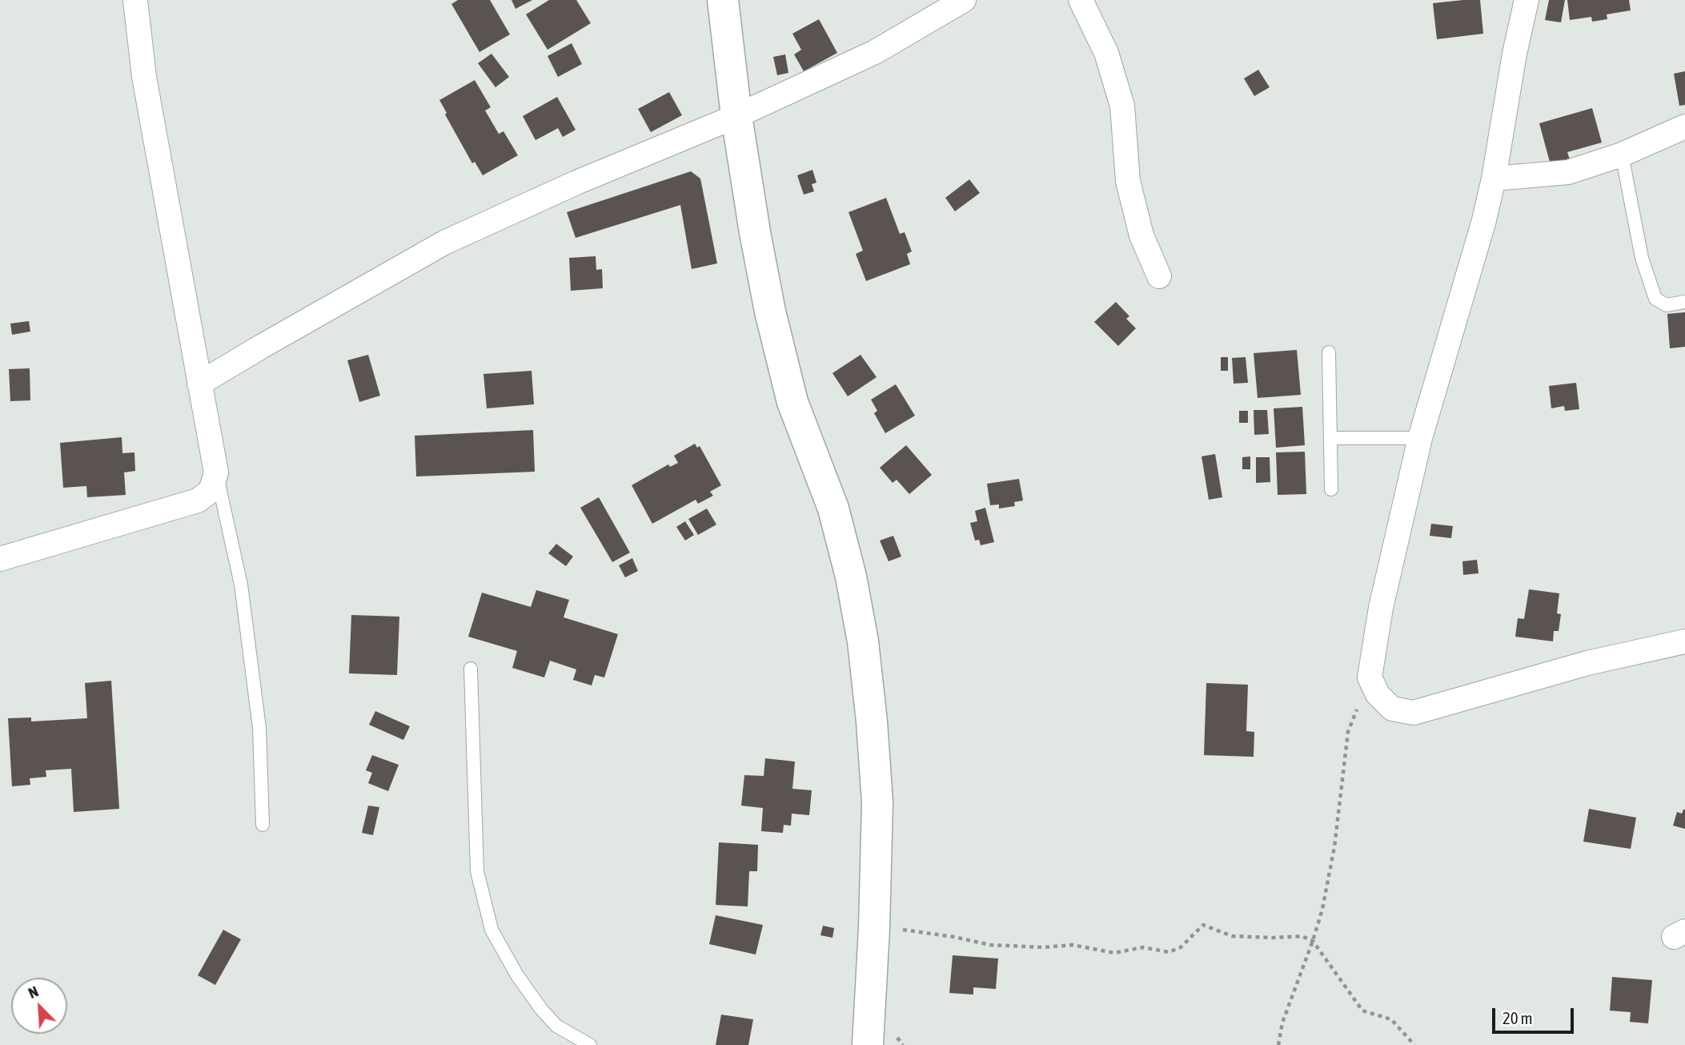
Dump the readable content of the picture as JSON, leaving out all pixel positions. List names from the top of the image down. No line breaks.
{"scale_bar":"20 m","north":"top left"}
